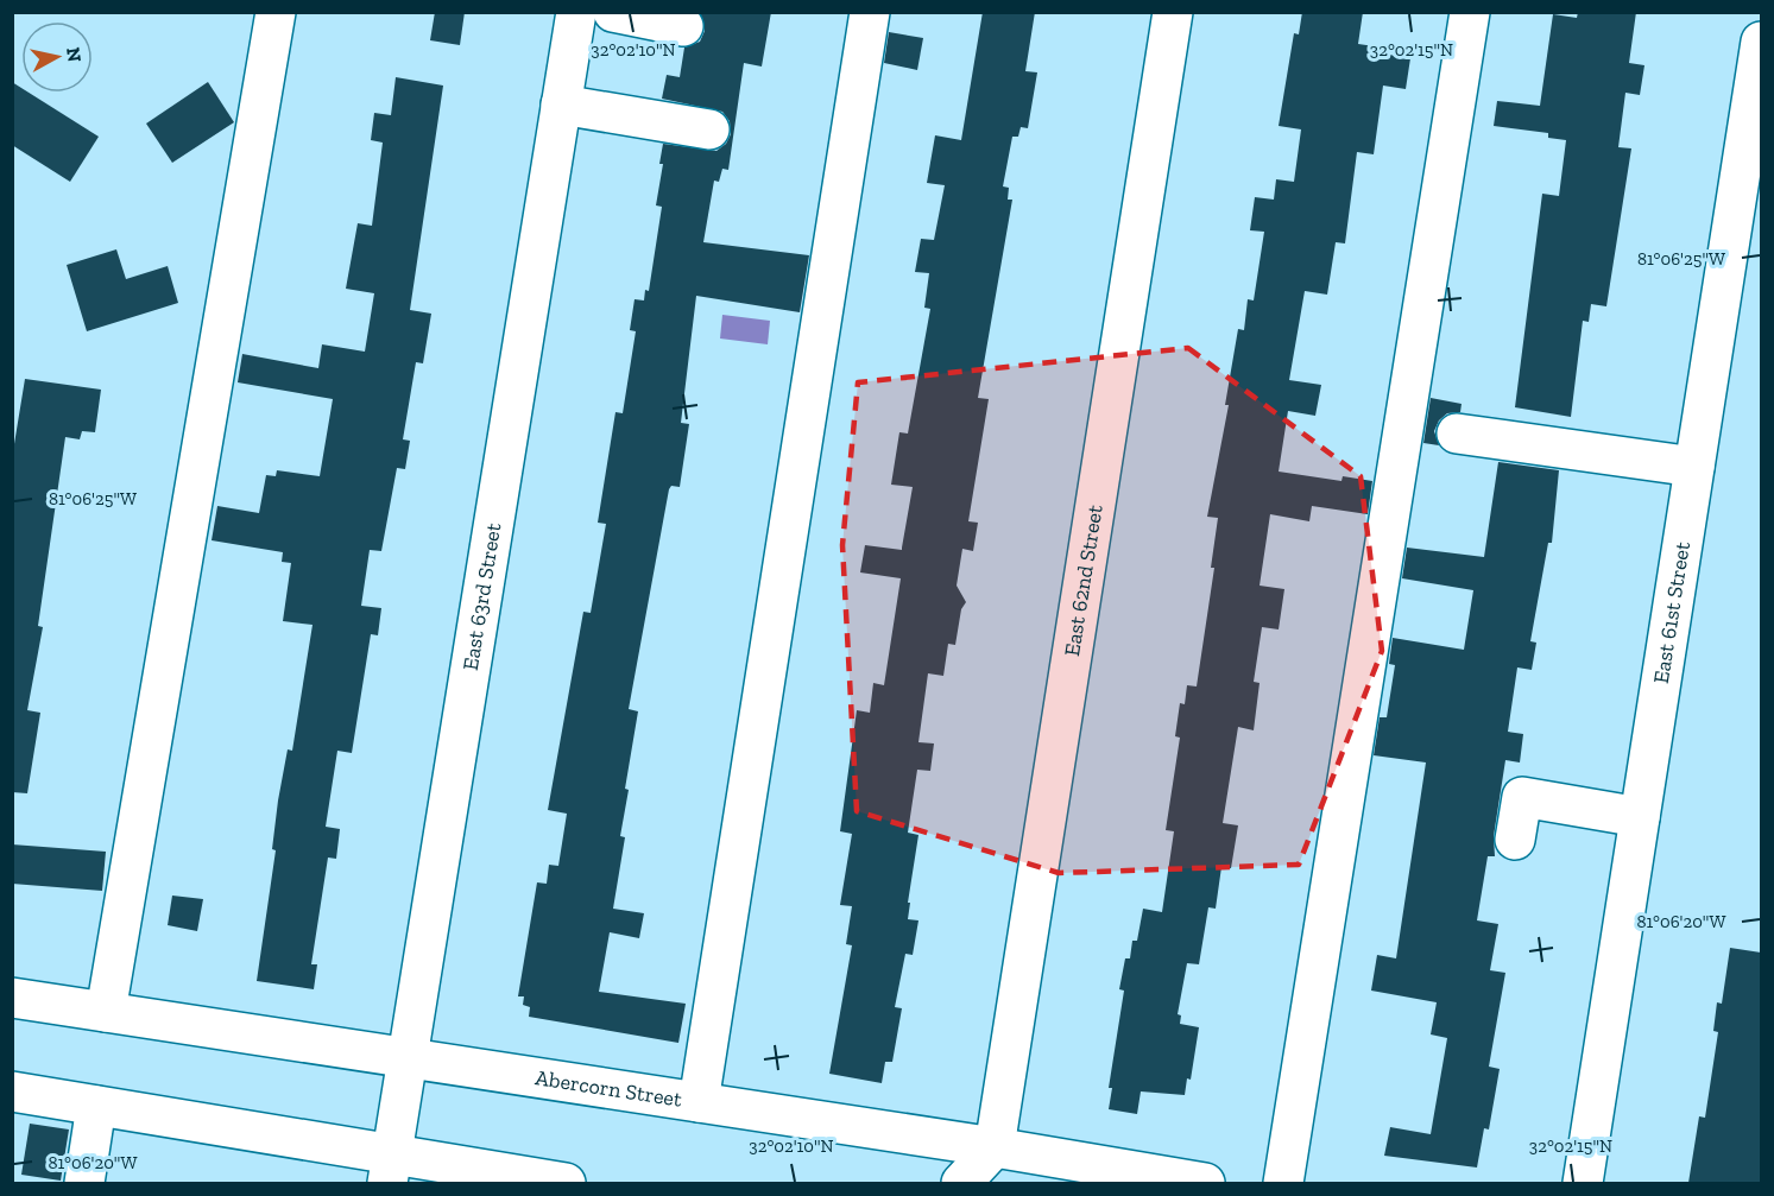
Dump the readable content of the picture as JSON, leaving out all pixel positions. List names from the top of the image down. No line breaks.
{"streets":{"street":["East 62nd Street","East 63rd Street","East 61st Street","Abercorn Street"]},"crossings":[["East 62nd Street","Abercorn Street"],["East 63rd Street","Abercorn Street"]],"north":"right","coordinates":["32°02'10\"N","32°02'15\"N","81°06'25\"W","81°06'20\"W"]}
